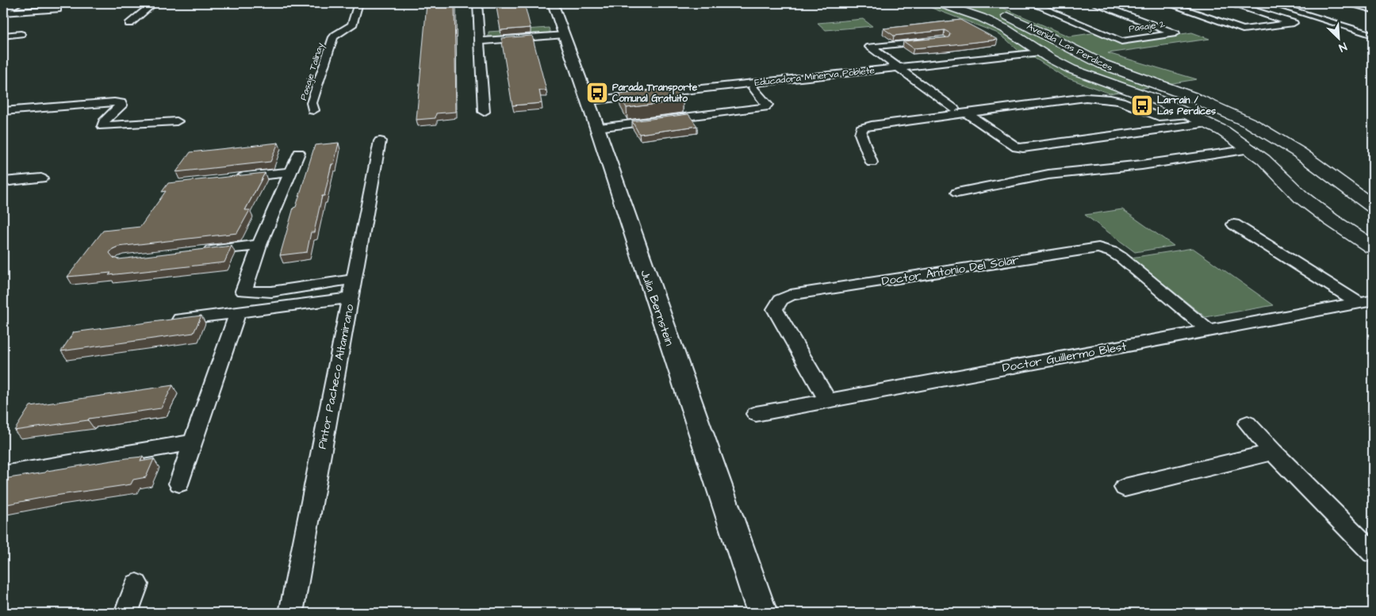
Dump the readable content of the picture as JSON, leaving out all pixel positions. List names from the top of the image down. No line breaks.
{"streets":{"main road":["Avenida Las Perdices"],"street":["Pasaje 2","Pasaje Talinay","Educadora Minerva Poblete","Doctor Antonio Del Solar","Julia Bernstein","Doctor Guillermo Blest","Pintor Pacheco Altamirano"]},"crossings":[["Avenida Las Perdices","Educadora Minerva Poblete"],["Educadora Minerva Poblete","Julia Bernstein"],["Doctor Antonio Del Solar","Doctor Guillermo Blest"]],"places":{"bus stop":["Parada Transporte Comunal Gratuito","Larraín / Las Perdices"]},"north":"bottom right"}
